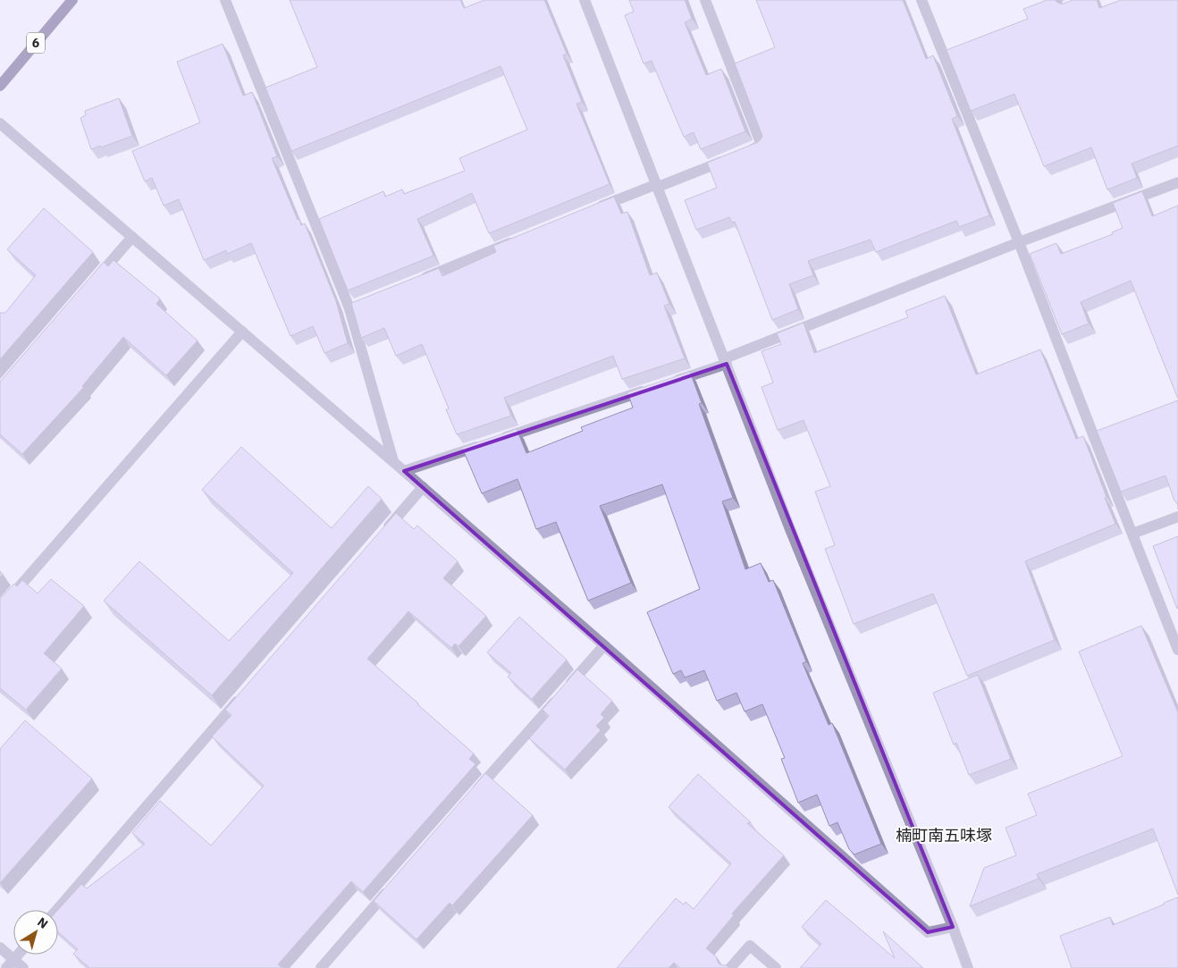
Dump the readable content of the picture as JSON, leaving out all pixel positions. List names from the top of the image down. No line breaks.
{"streets":{"main road":["6"]},"districts":["楠町南五味塚"],"north":"top right"}
